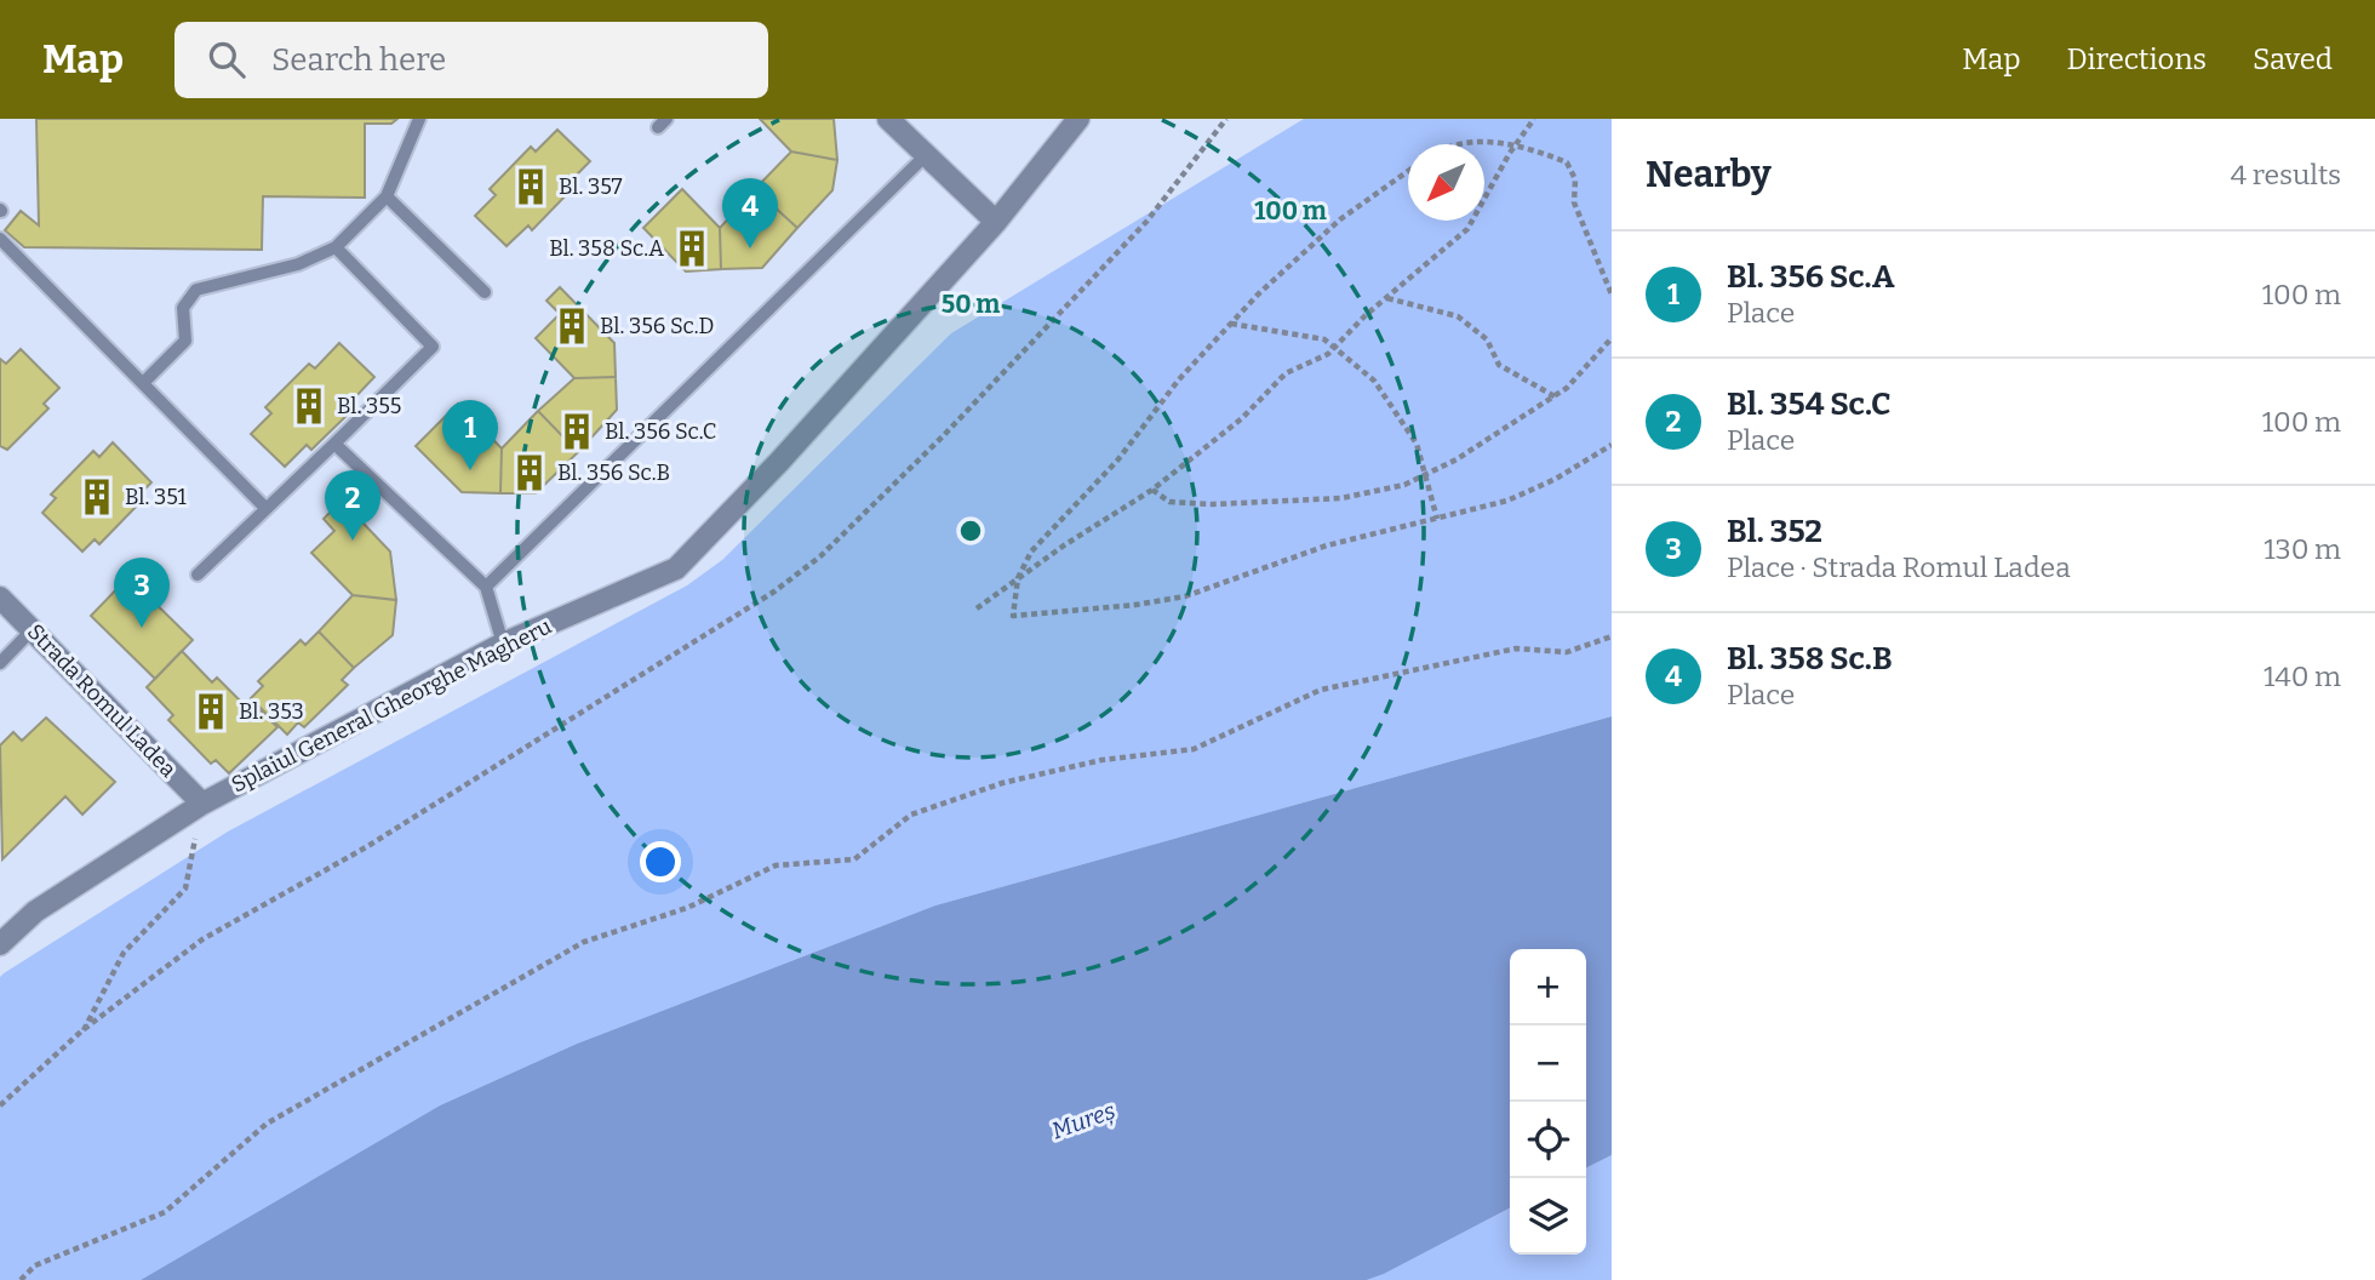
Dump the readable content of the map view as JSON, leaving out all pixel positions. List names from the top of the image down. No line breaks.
{"streets":{"street":["Strada Romul Ladea","Splaiul General Gheorghe Magheru"]},"crossings":[["Strada Romul Ladea","Splaiul General Gheorghe Magheru"]],"water":["Mureș"],"places":{"building":["Bl. 357","Bl. 358 Sc.A","Bl. 356 Sc.D","Bl. 355","Bl. 356 Sc.C","Bl. 356 Sc.B","Bl. 351","Bl. 353"]},"north":"bottom left","page":{"header":"Map","search":"Search here","nav":["Map","Directions","Saved"],"heading":["Nearby","4 results"],"pins":["4","1","2","3"],"list":[{"mark":"1","name":"Bl. 356 Sc.A","note":"Place","value":"100 m"},{"mark":"2","name":"Bl. 354 Sc.C","note":"Place","value":"100 m"},{"mark":"3","name":"Bl. 352","note":"Place · Strada Romul Ladea","value":"130 m"},{"mark":"4","name":"Bl. 358 Sc.B","note":"Place","value":"140 m"}],"map_buttons":["+","−"]},"rings":["100 m","50 m"]}
